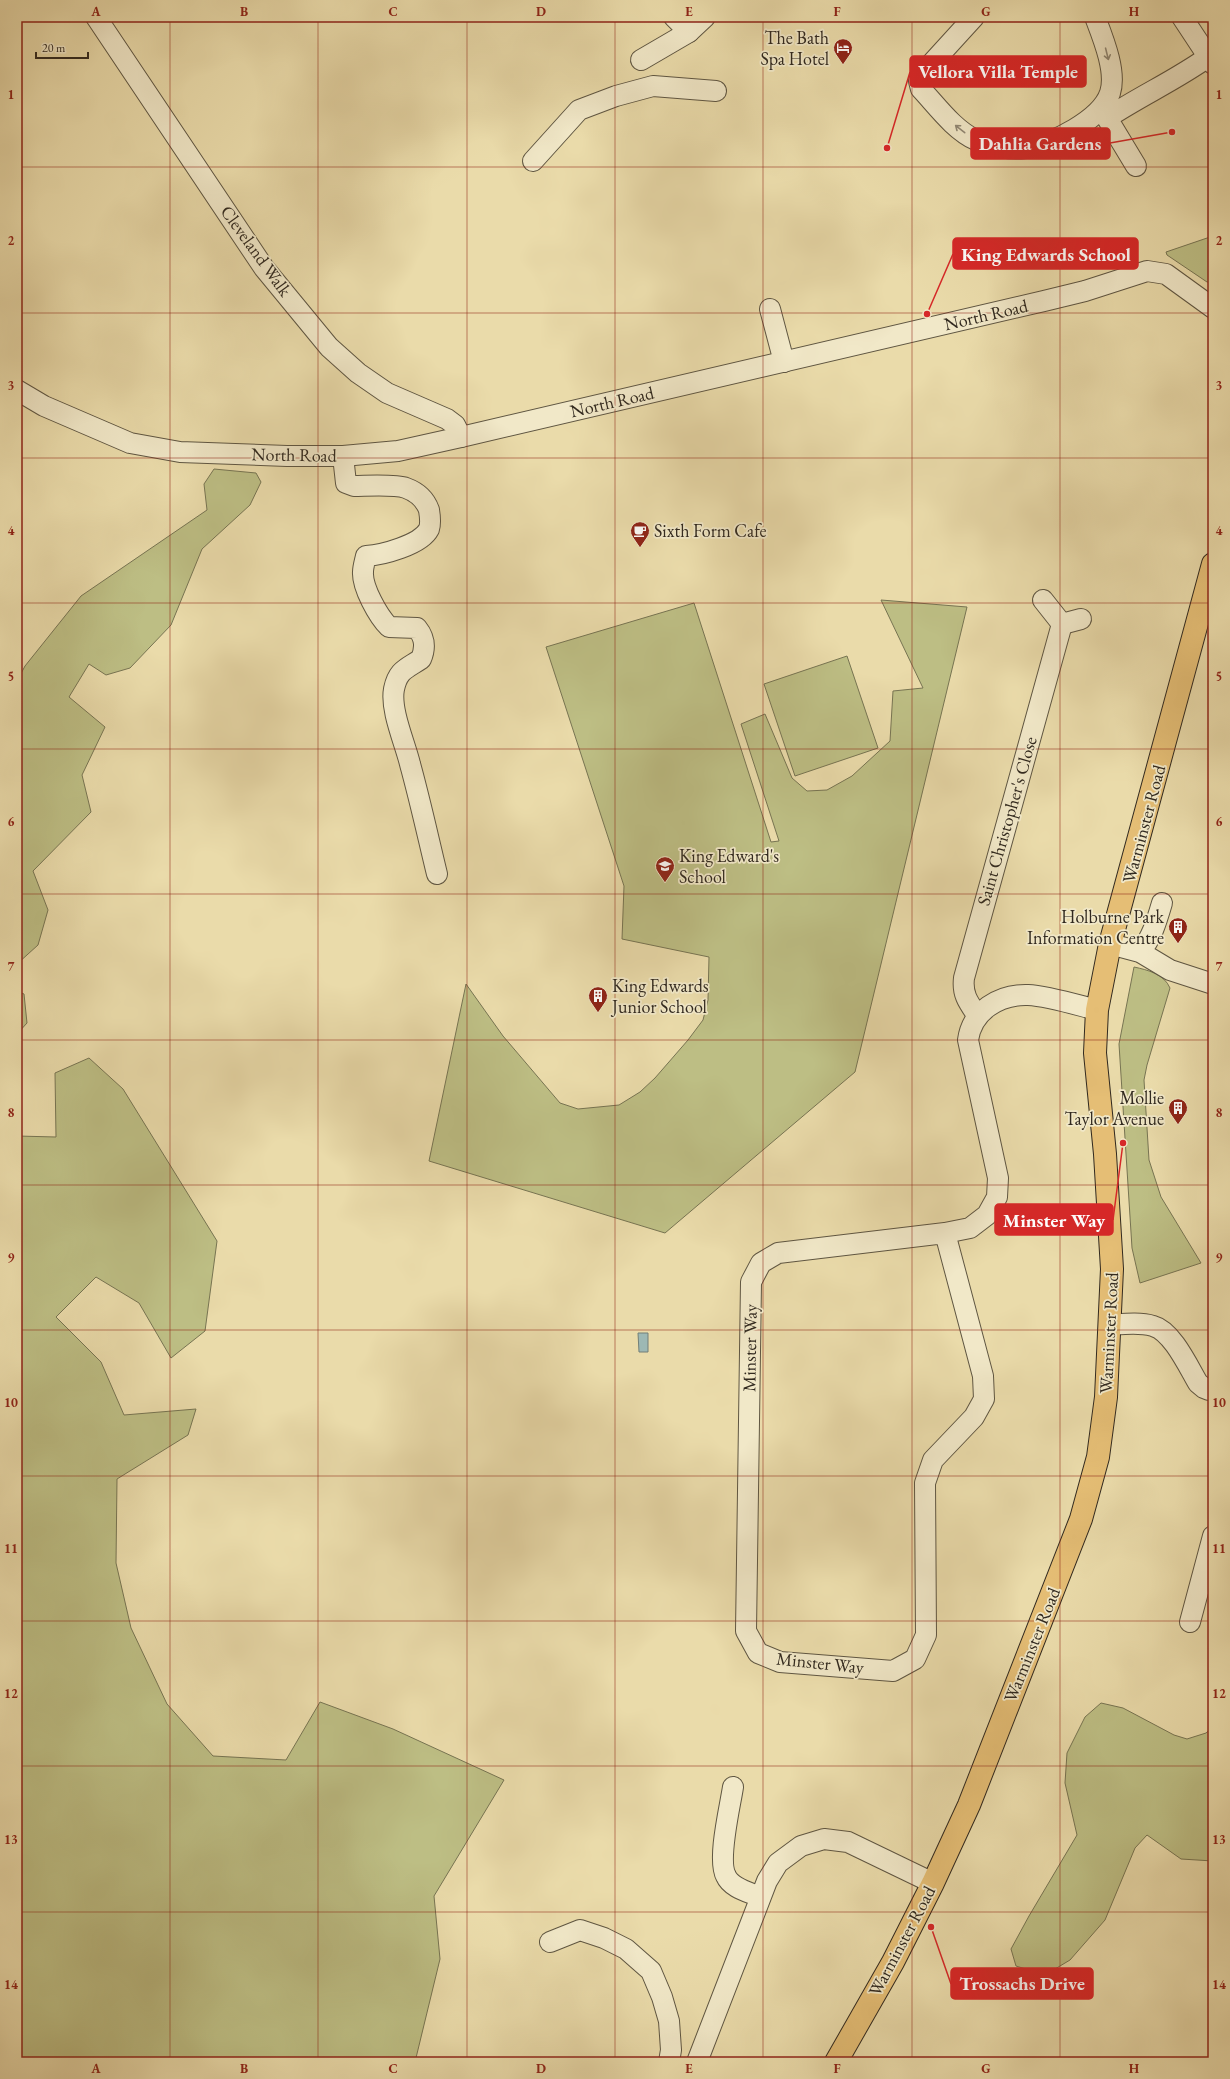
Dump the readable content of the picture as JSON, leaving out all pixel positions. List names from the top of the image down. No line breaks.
{"streets":{"highway":["Warminster Road"],"street":["Cleveland Walk","North Road","Saint Christopher's Close","Minster Way"]},"crossings":[["Cleveland Walk","North Road"],["Saint Christopher's Close","Minster Way"]],"places":{"hotel":["The Bath Spa Hotel"],"other":["Dahlia Gardens","Vellora Villa Temple","King Edwards School","Minster Way","Trossachs Drive"],"cafe":["Sixth Form Cafe"],"school or university":["King Edward's School"],"building":["Holburne Park Information Centre","King Edwards Junior School","Mollie Taylor Avenue"]},"scale_bar":"20 m","grid":{"columns":["A","B","C","D","E","F","G","H"],"rows":["1","2","3","4","5","6","7","8","9","10","11","12","13","14"]}}
